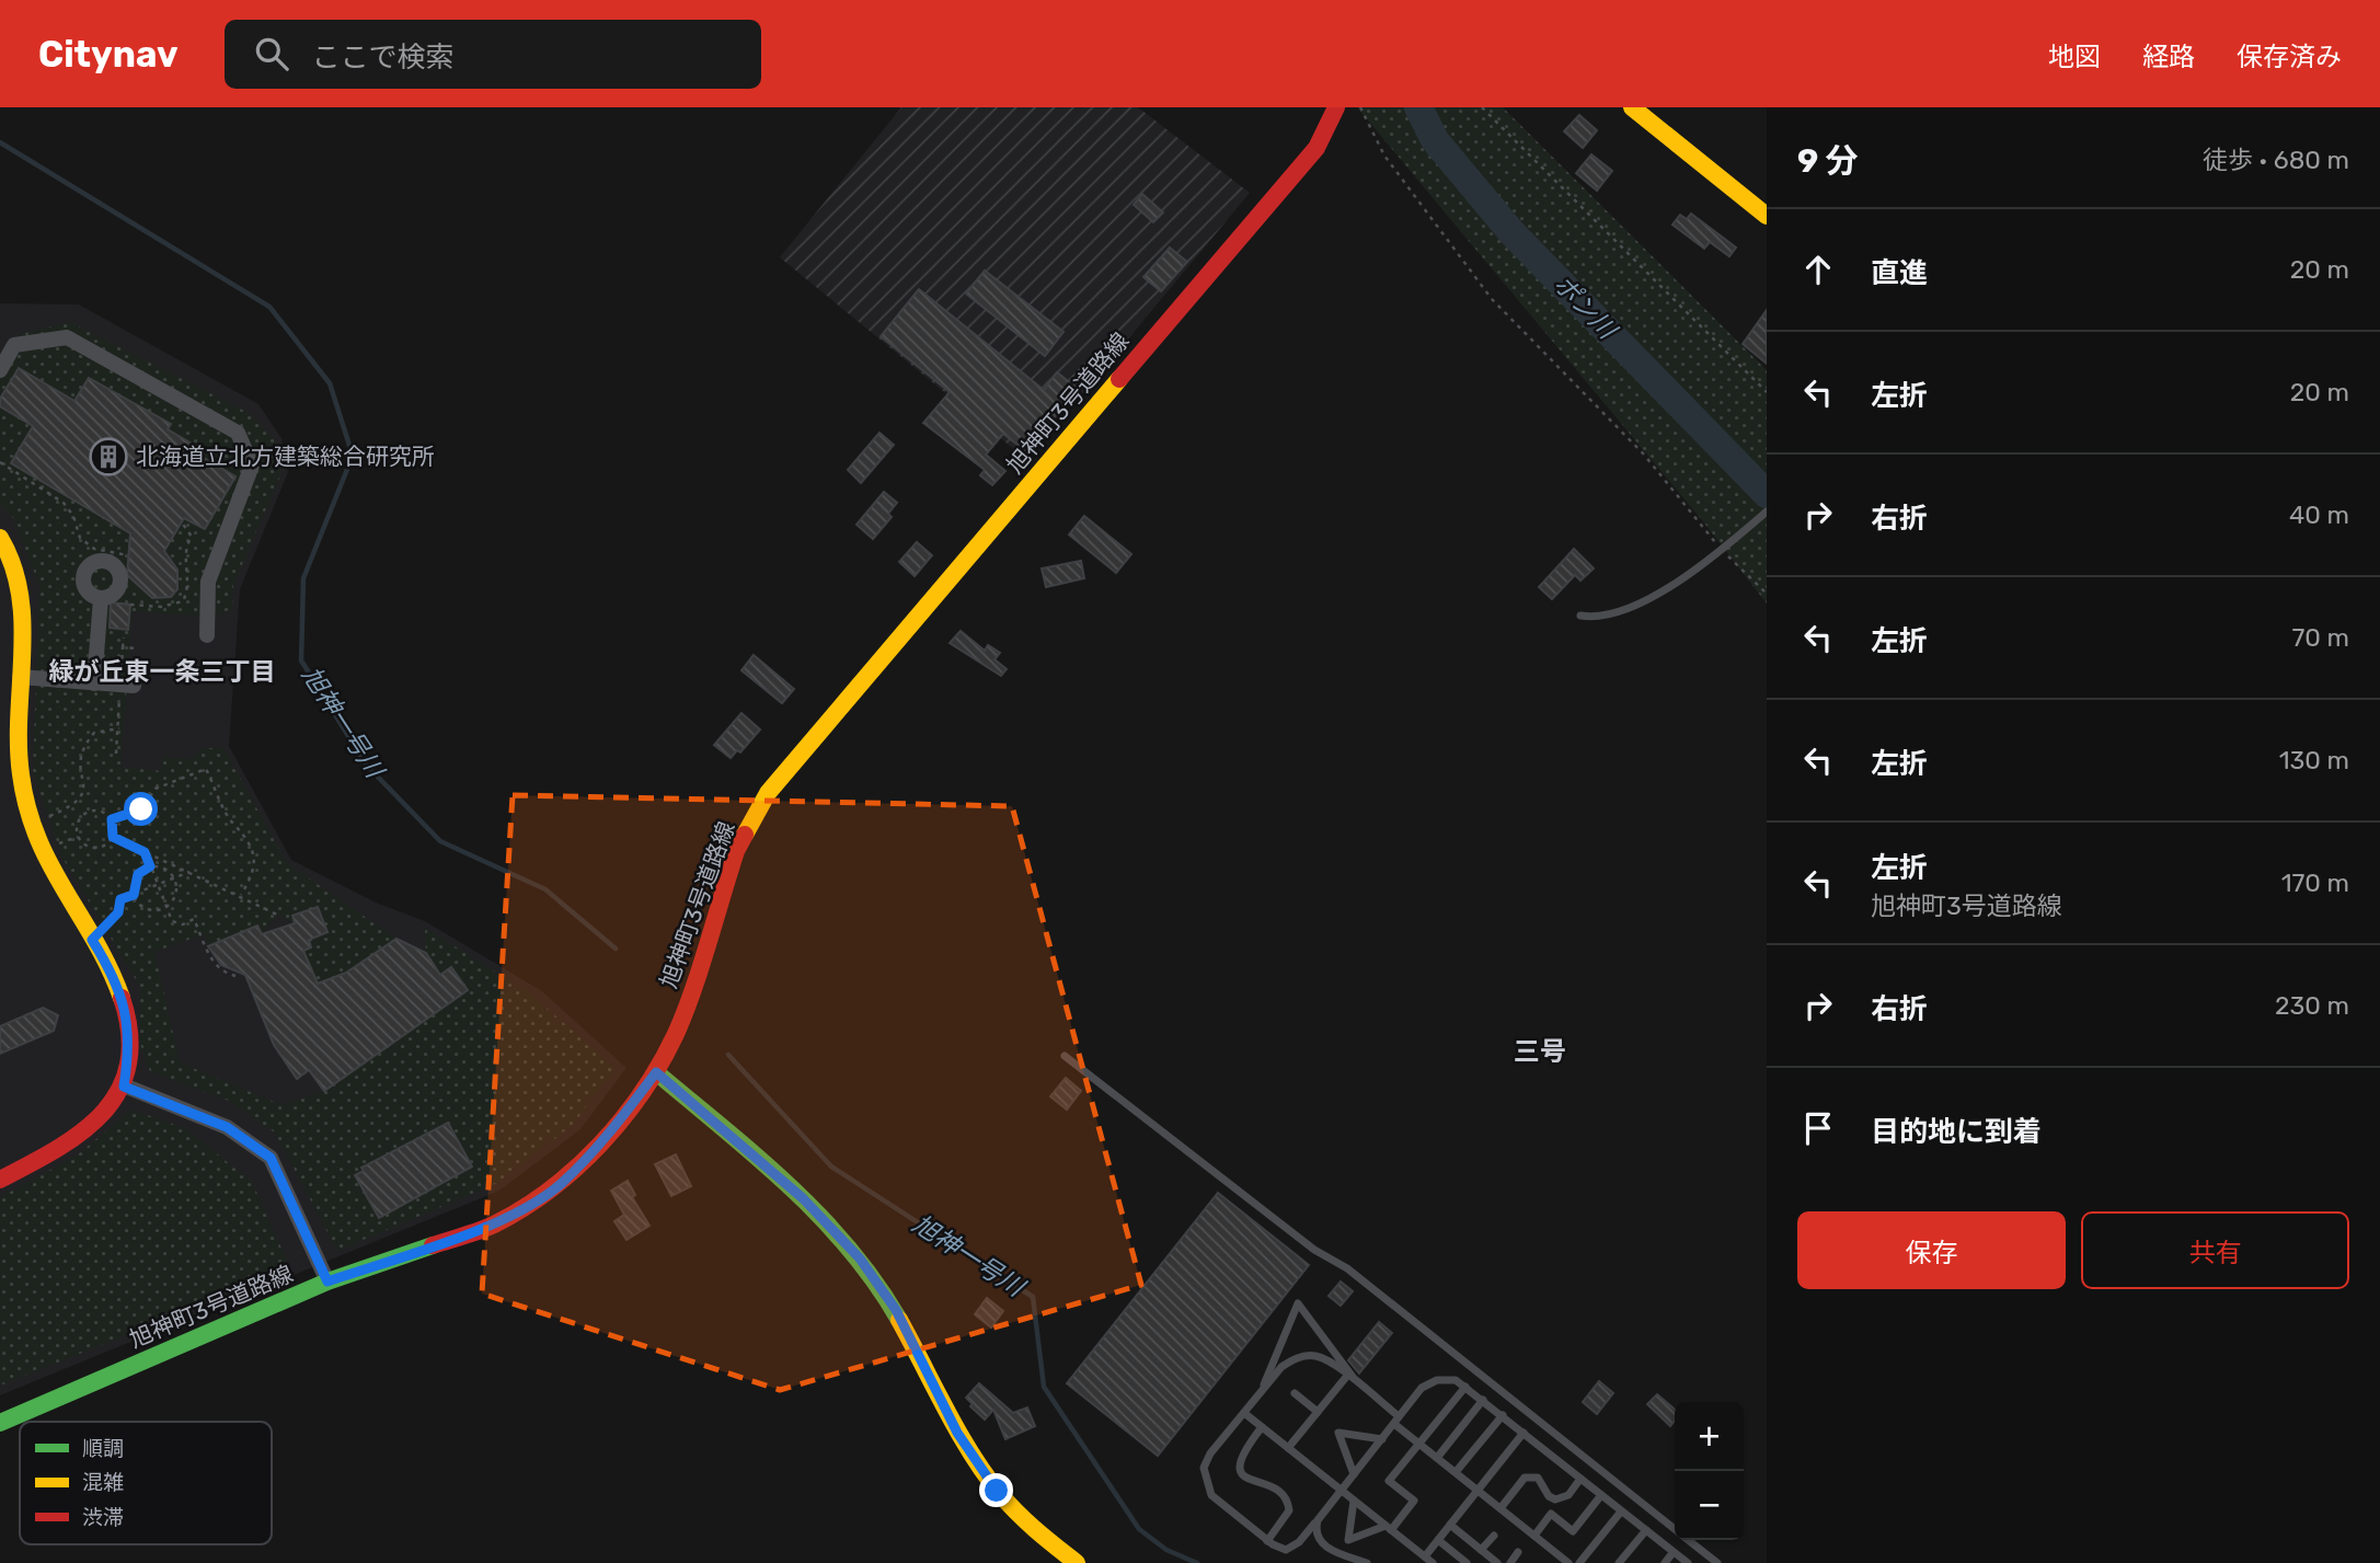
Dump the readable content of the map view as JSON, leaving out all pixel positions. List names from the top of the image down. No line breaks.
{"streets":{"street":["旭神町3号道路線"]},"districts":["緑が丘東一条三丁目","三号"],"water":["ポン川","旭神一号川"],"places":{"building":["北海道立北方建築総合研究所"]},"legend":["順調","混雑","渋滞"],"page":{"header":"Citynav","search":"ここで検索","nav":["地図","経路","保存済み"],"heading":["9 分","徒歩 · 680 m"],"list":[["直進","20 m"],["左折","20 m"],["右折","40 m"],["左折","70 m"],["左折","130 m"],["左折","旭神町3号道路線","170 m"],["右折","230 m"],"目的地に到着"],"buttons":["保存","共有"],"map_buttons":["+","−"]}}
